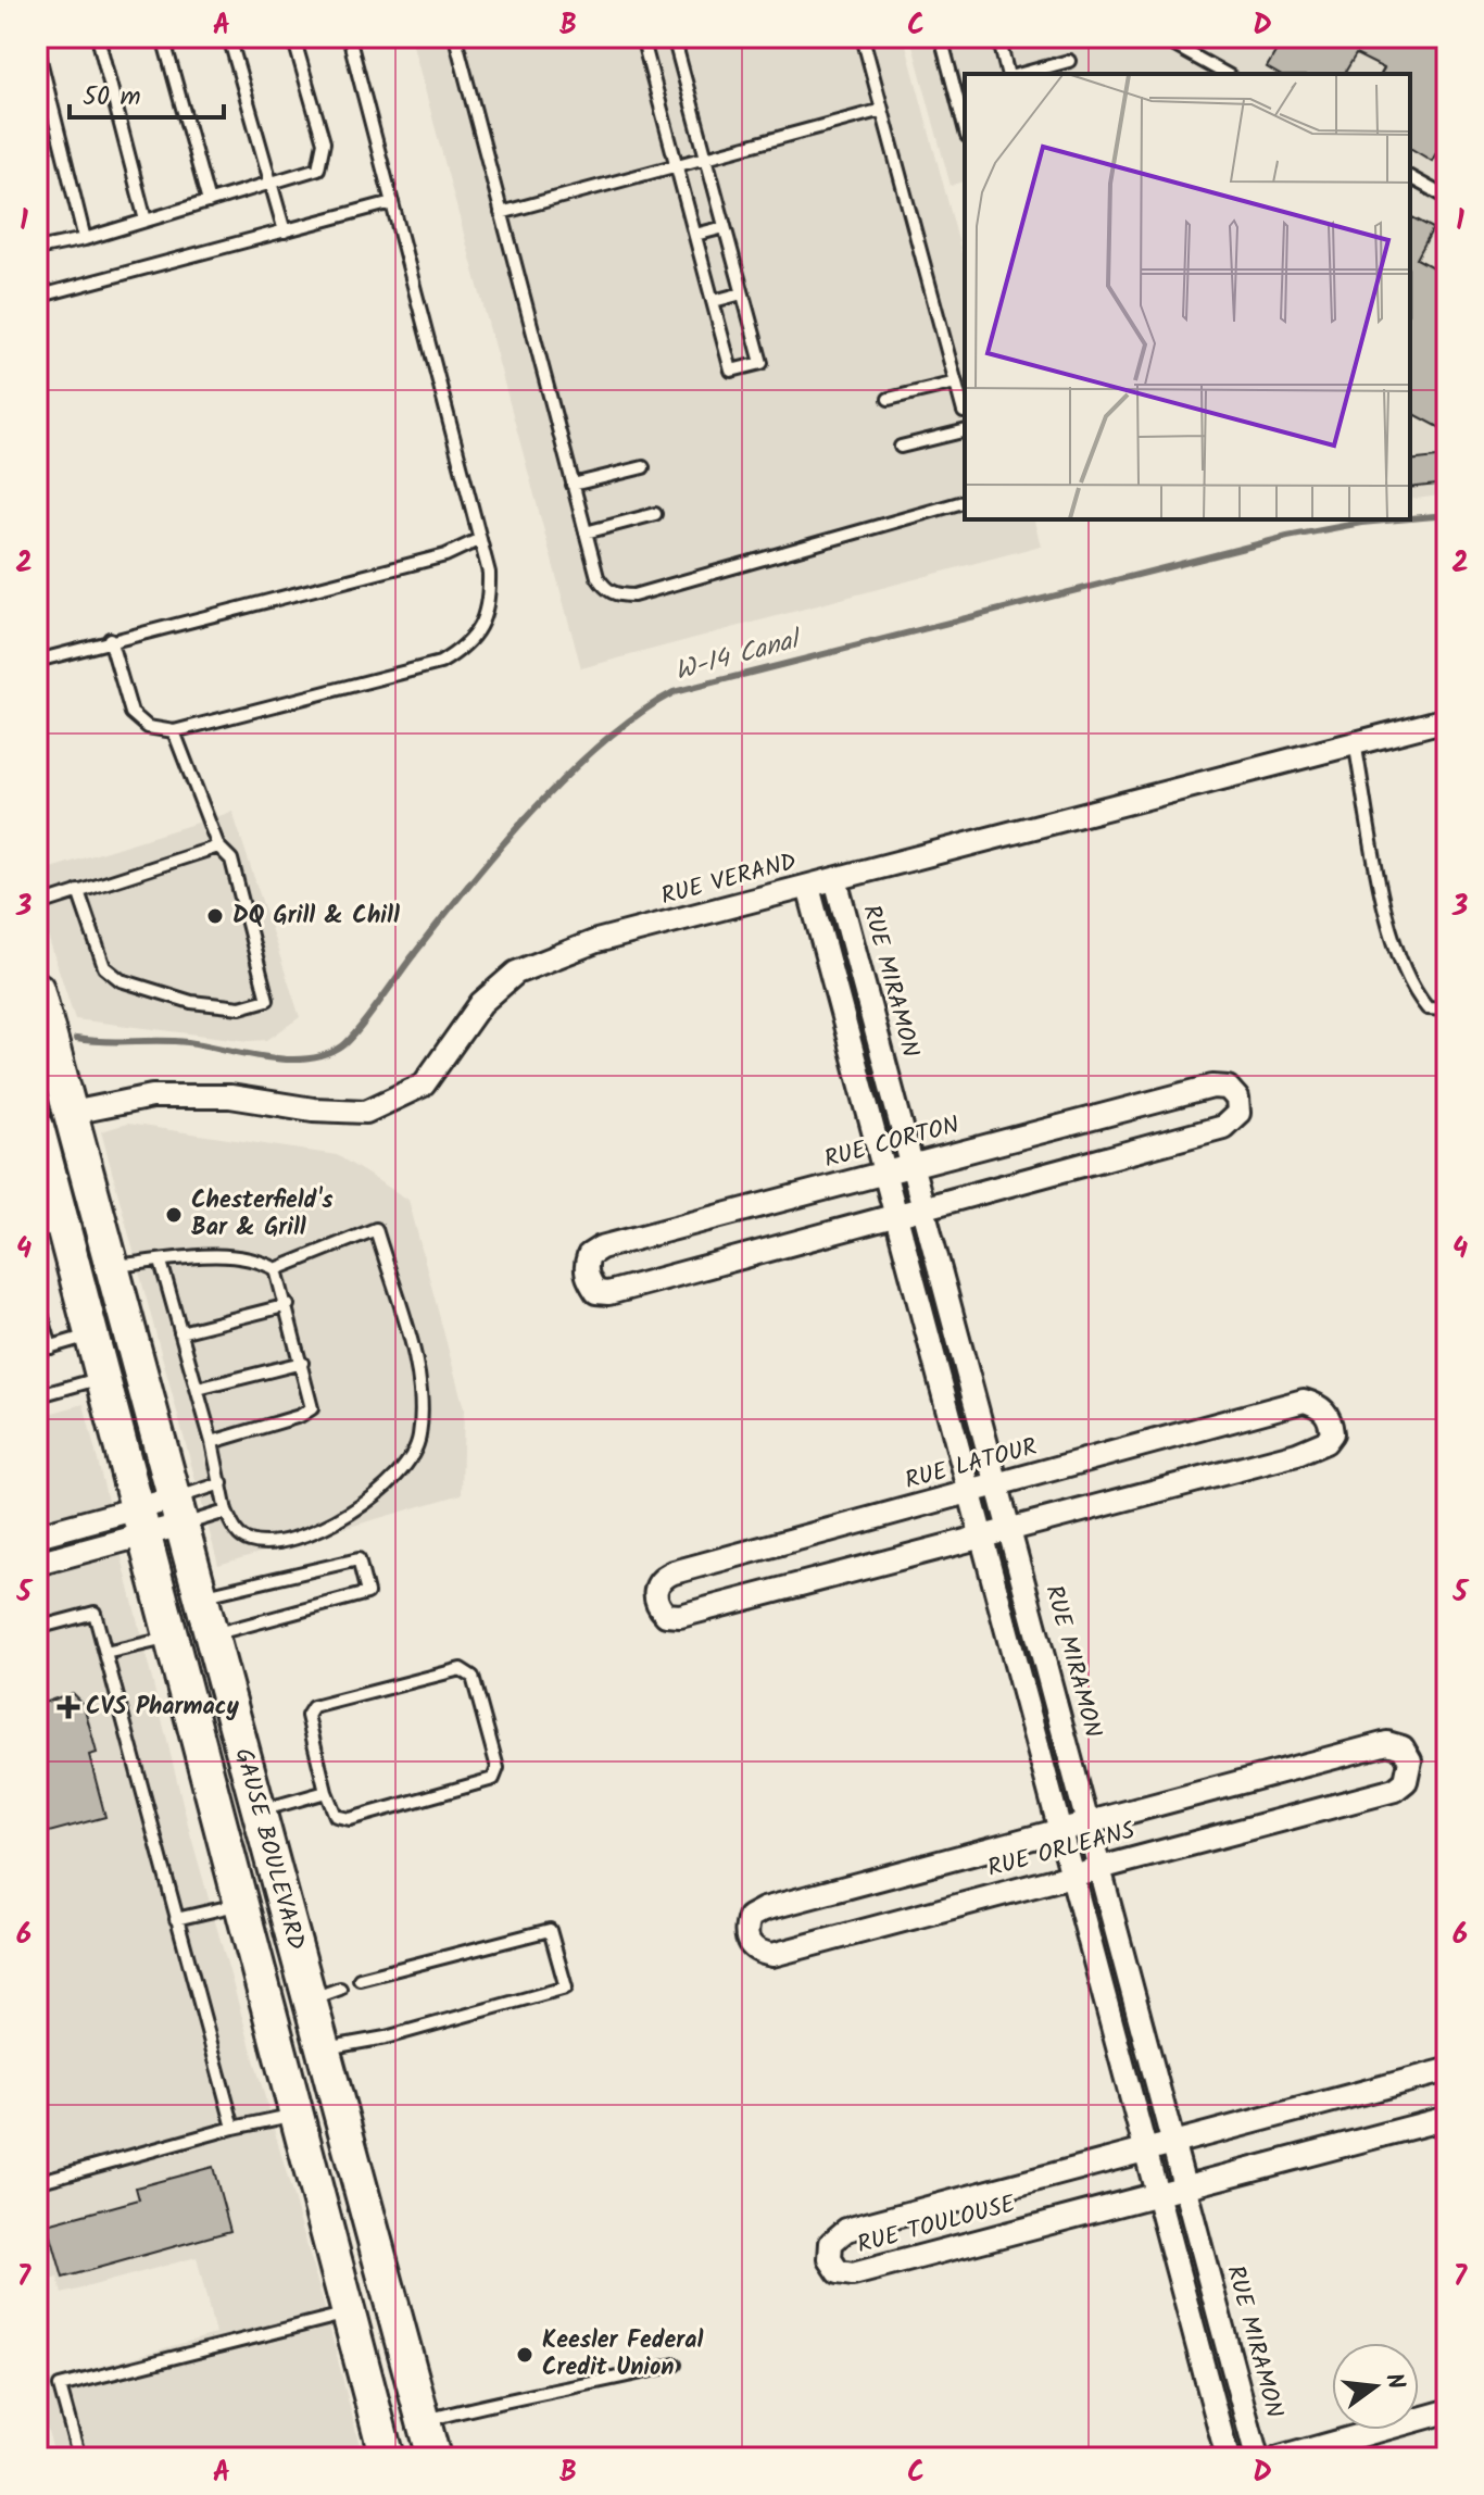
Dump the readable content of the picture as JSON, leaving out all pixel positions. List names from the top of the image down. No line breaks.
{"streets":{"main road":["GAUSE BOULEVARD"],"street":["RUE VERAND","RUE MIRAMON","RUE CORTON","RUE LATOUR","RUE ORLEANS","RUE TOULOUSE"]},"crossings":[["RUE VERAND","RUE MIRAMON"],["RUE VERAND","GAUSE BOULEVARD"],["RUE MIRAMON","RUE CORTON"],["RUE MIRAMON","RUE LATOUR"],["RUE MIRAMON","RUE ORLEANS"],["RUE MIRAMON","RUE TOULOUSE"]],"water":["W-14 Canal"],"places":{"other":["DQ Grill & Chill","Chesterfield's Bar & Grill","Keesler Federal Credit Union"],"health":["CVS Pharmacy"]},"scale_bar":"50 m","north":"right","grid":{"columns":["A","B","C","D"],"rows":["1","2","3","4","5","6","7"]}}
